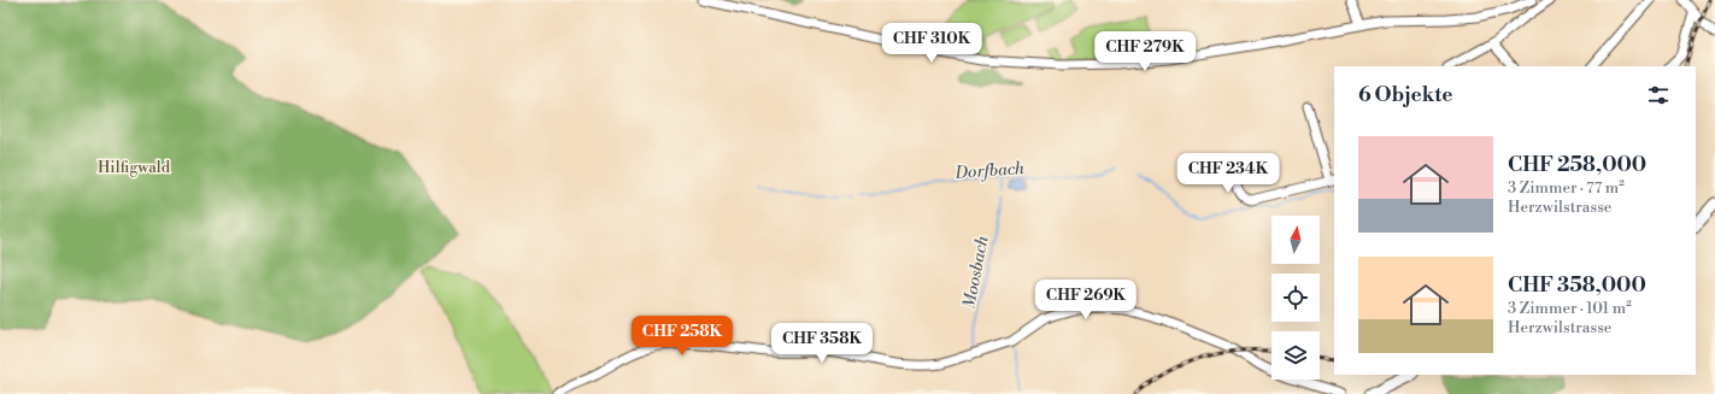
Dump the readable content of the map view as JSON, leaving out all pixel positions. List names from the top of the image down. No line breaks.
{"water":["Dorfbach","Moosbach"],"parks":["Hilfigwald"],"north":"top","page":{"price":["CHF 310K","CHF 279K","CHF 234K","CHF 269K","CHF 258K","CHF 358K"],"heading":"6 Objekte","list":[{"name":"CHF 258,000","note":"3 Zimmer · 77 m² · Herzwilstrasse"},{"name":"CHF 358,000","note":"3 Zimmer · 101 m² · Herzwilstrasse"}]}}
